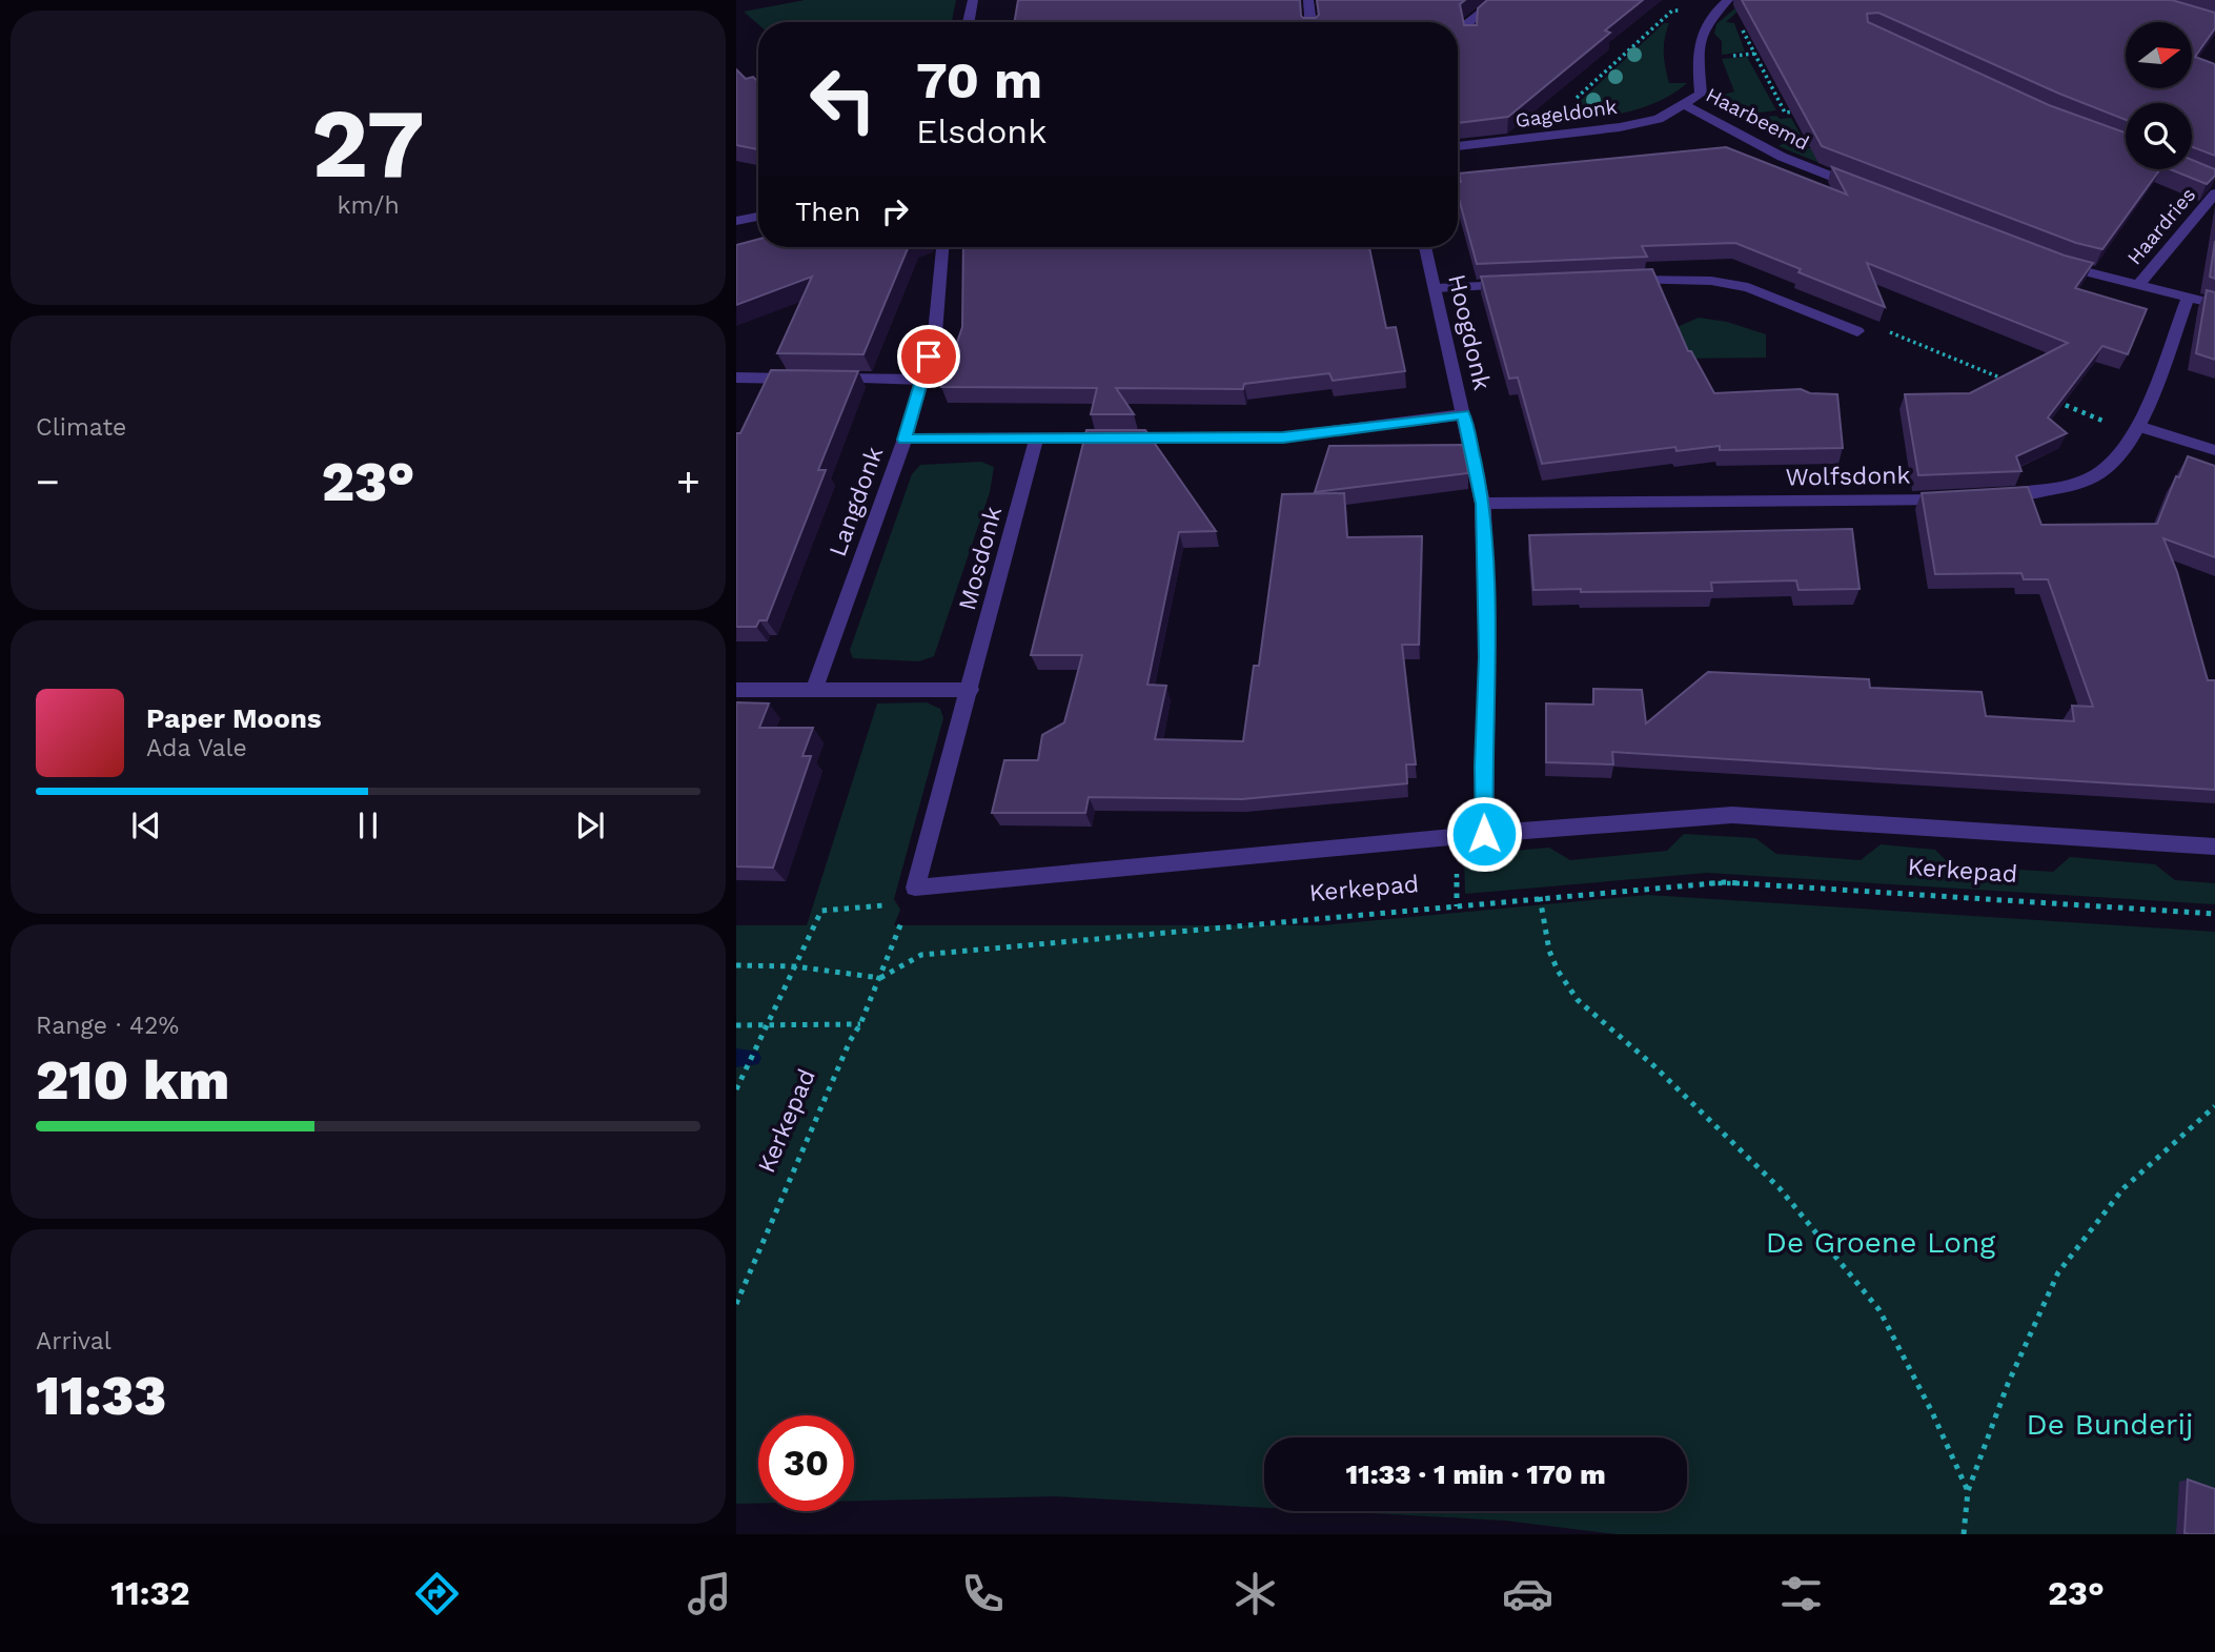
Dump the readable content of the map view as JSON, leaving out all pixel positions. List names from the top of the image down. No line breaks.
{"streets":{"street":["Gageldonk","Haarbeemd","Haardries","Hoogdonk","Wolfsdonk","Langdonk","Mosdonk","Kerkepad"]},"crossings":[["Gageldonk","Haarbeemd"],["Hoogdonk","Wolfsdonk"],["Hoogdonk","Kerkepad"]],"parks":["De Groene Long","De Bunderij"],"north":"right","page":{"tile":[["27","km/h"],"Climate",["Range · 42%","210 km"],["Arrival","11:33"]],"turn":["70 m","Elsdonk"],"then":"Then","heat":["−","23°","+"],"song":["Paper Moons","Ada Vale"],"limit":"30","trip":"11:33 · 1 min · 170 m","tabs":["11:32","23°"]}}
